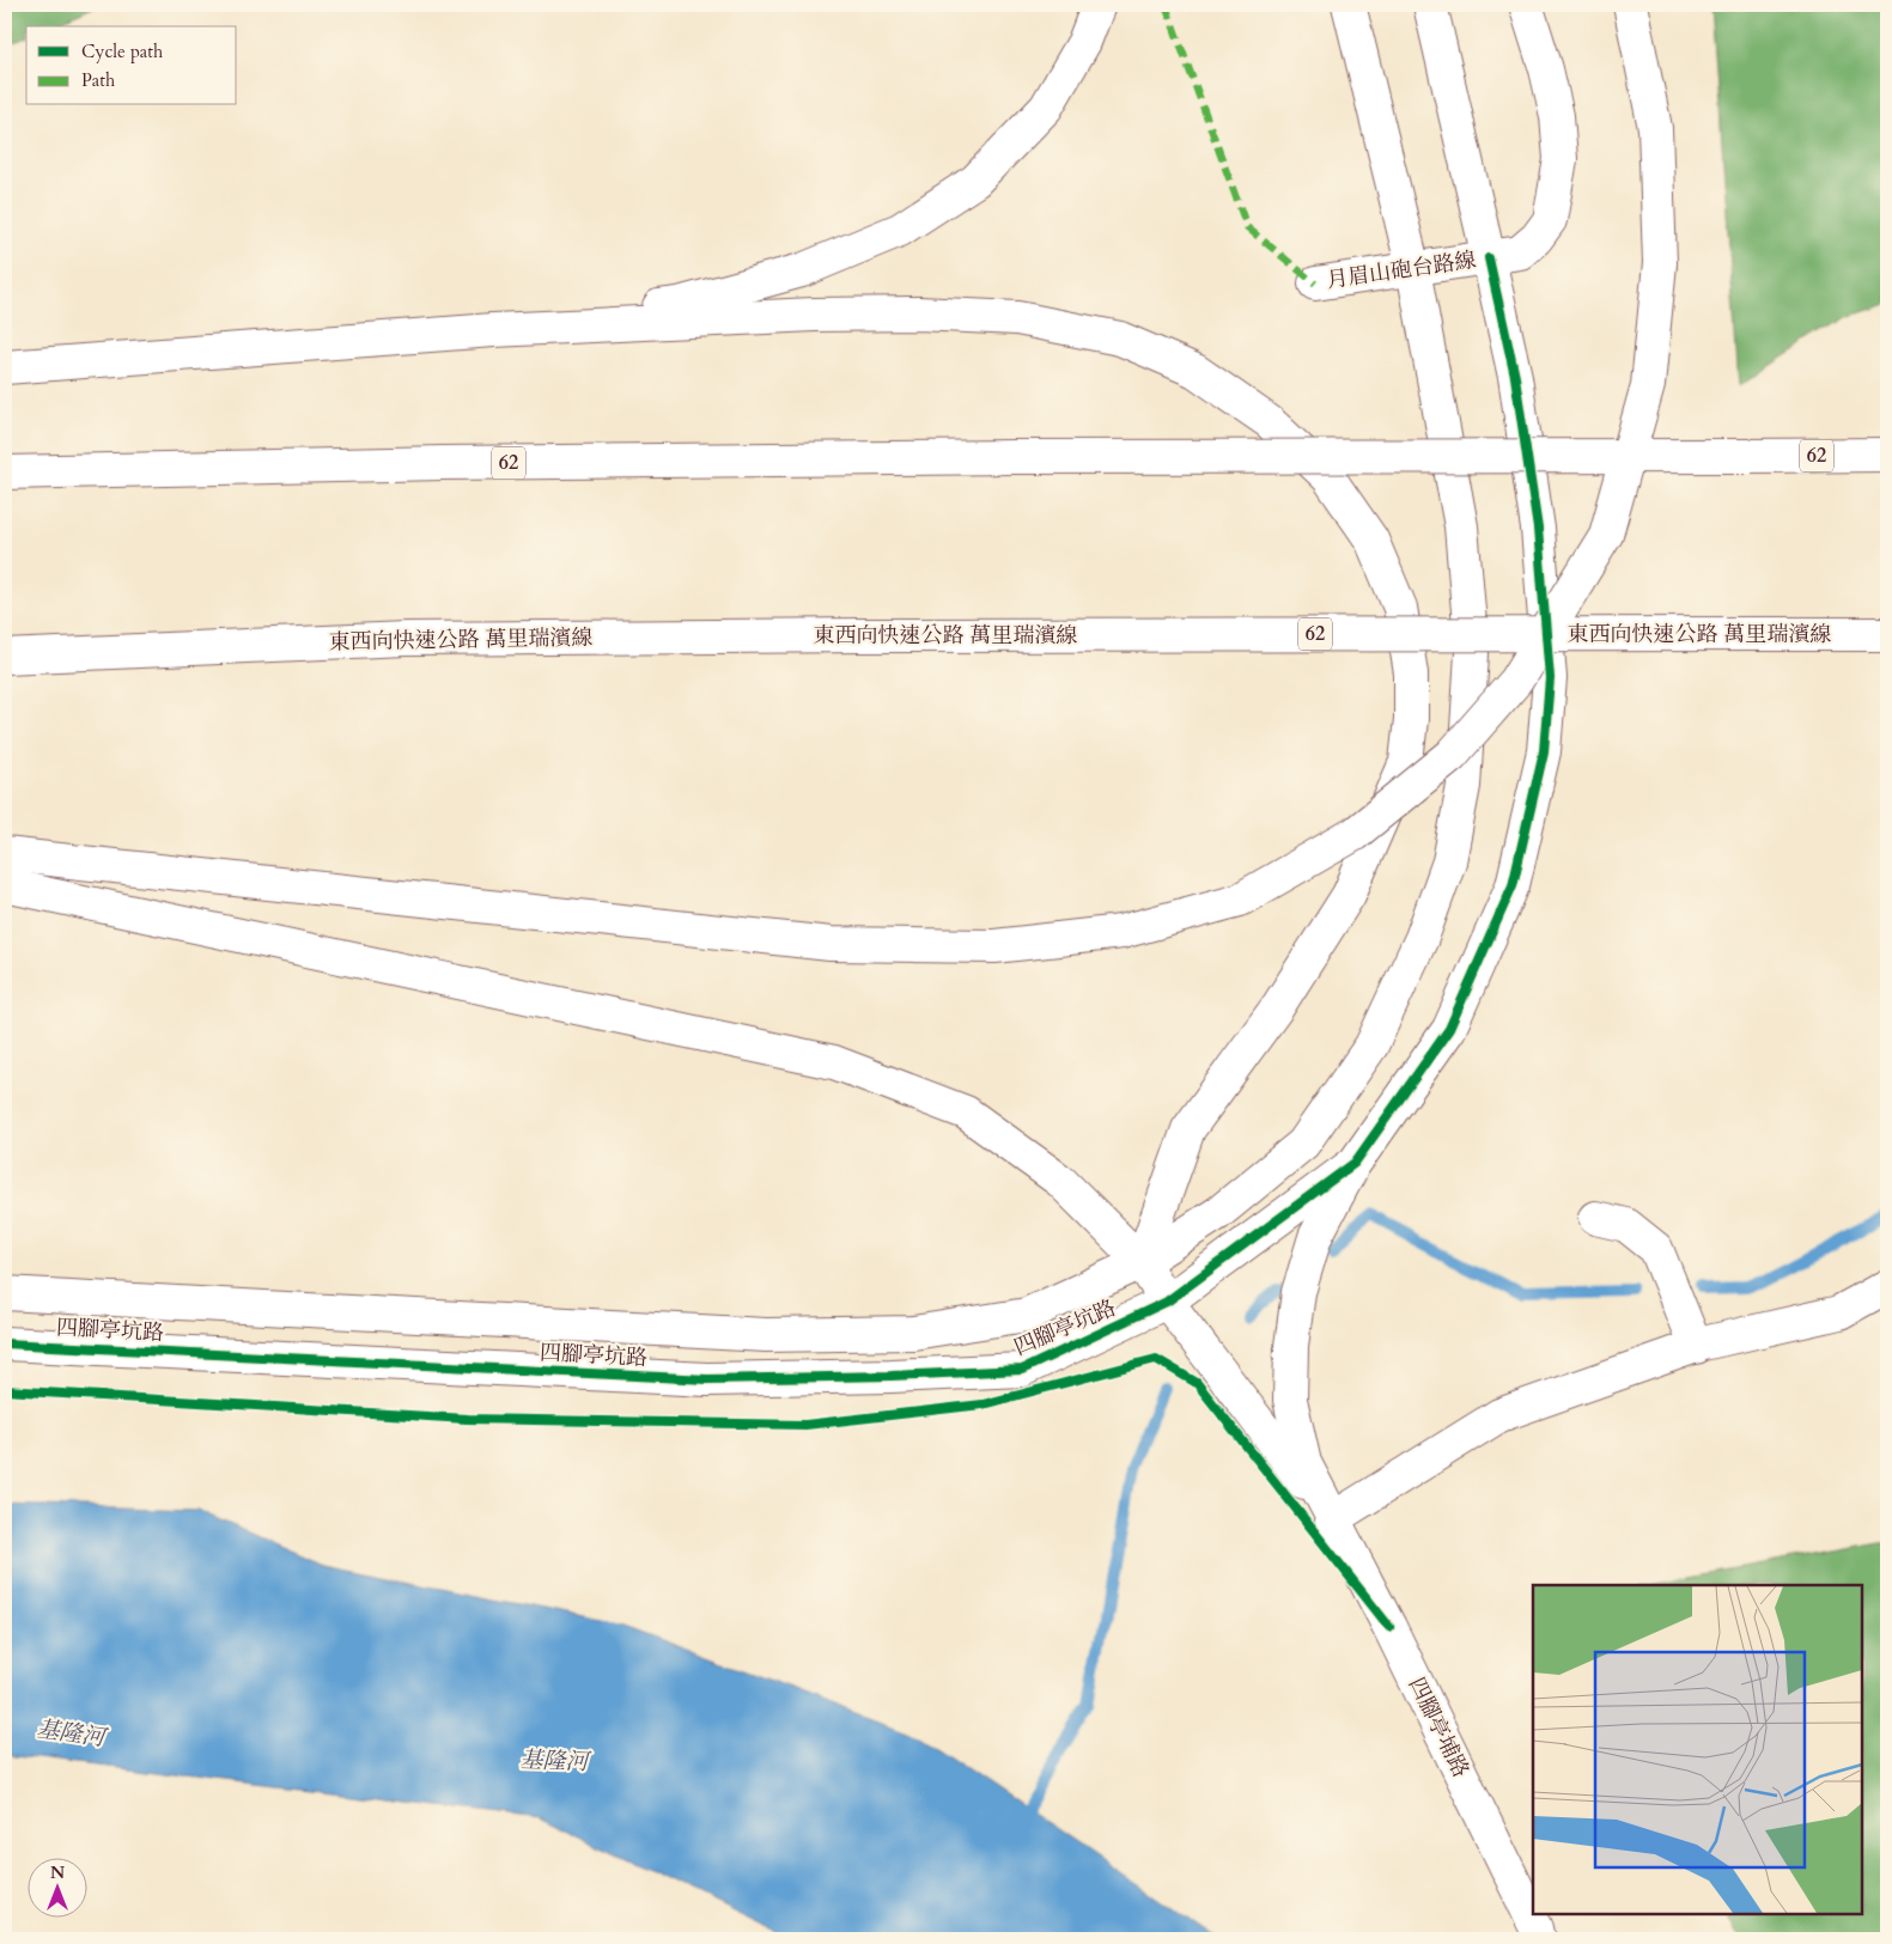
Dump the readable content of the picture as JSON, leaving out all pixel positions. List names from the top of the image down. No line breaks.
{"streets":{"main road":["月眉山砲台路線","62","東西向快速公路 萬里瑞濱線","四腳亭坑路","四腳亭埔路"]},"crossings":[["月眉山砲台路線","四腳亭坑路"]],"water":["基隆河"],"legend":["Cycle path","Path"],"north":"top"}
